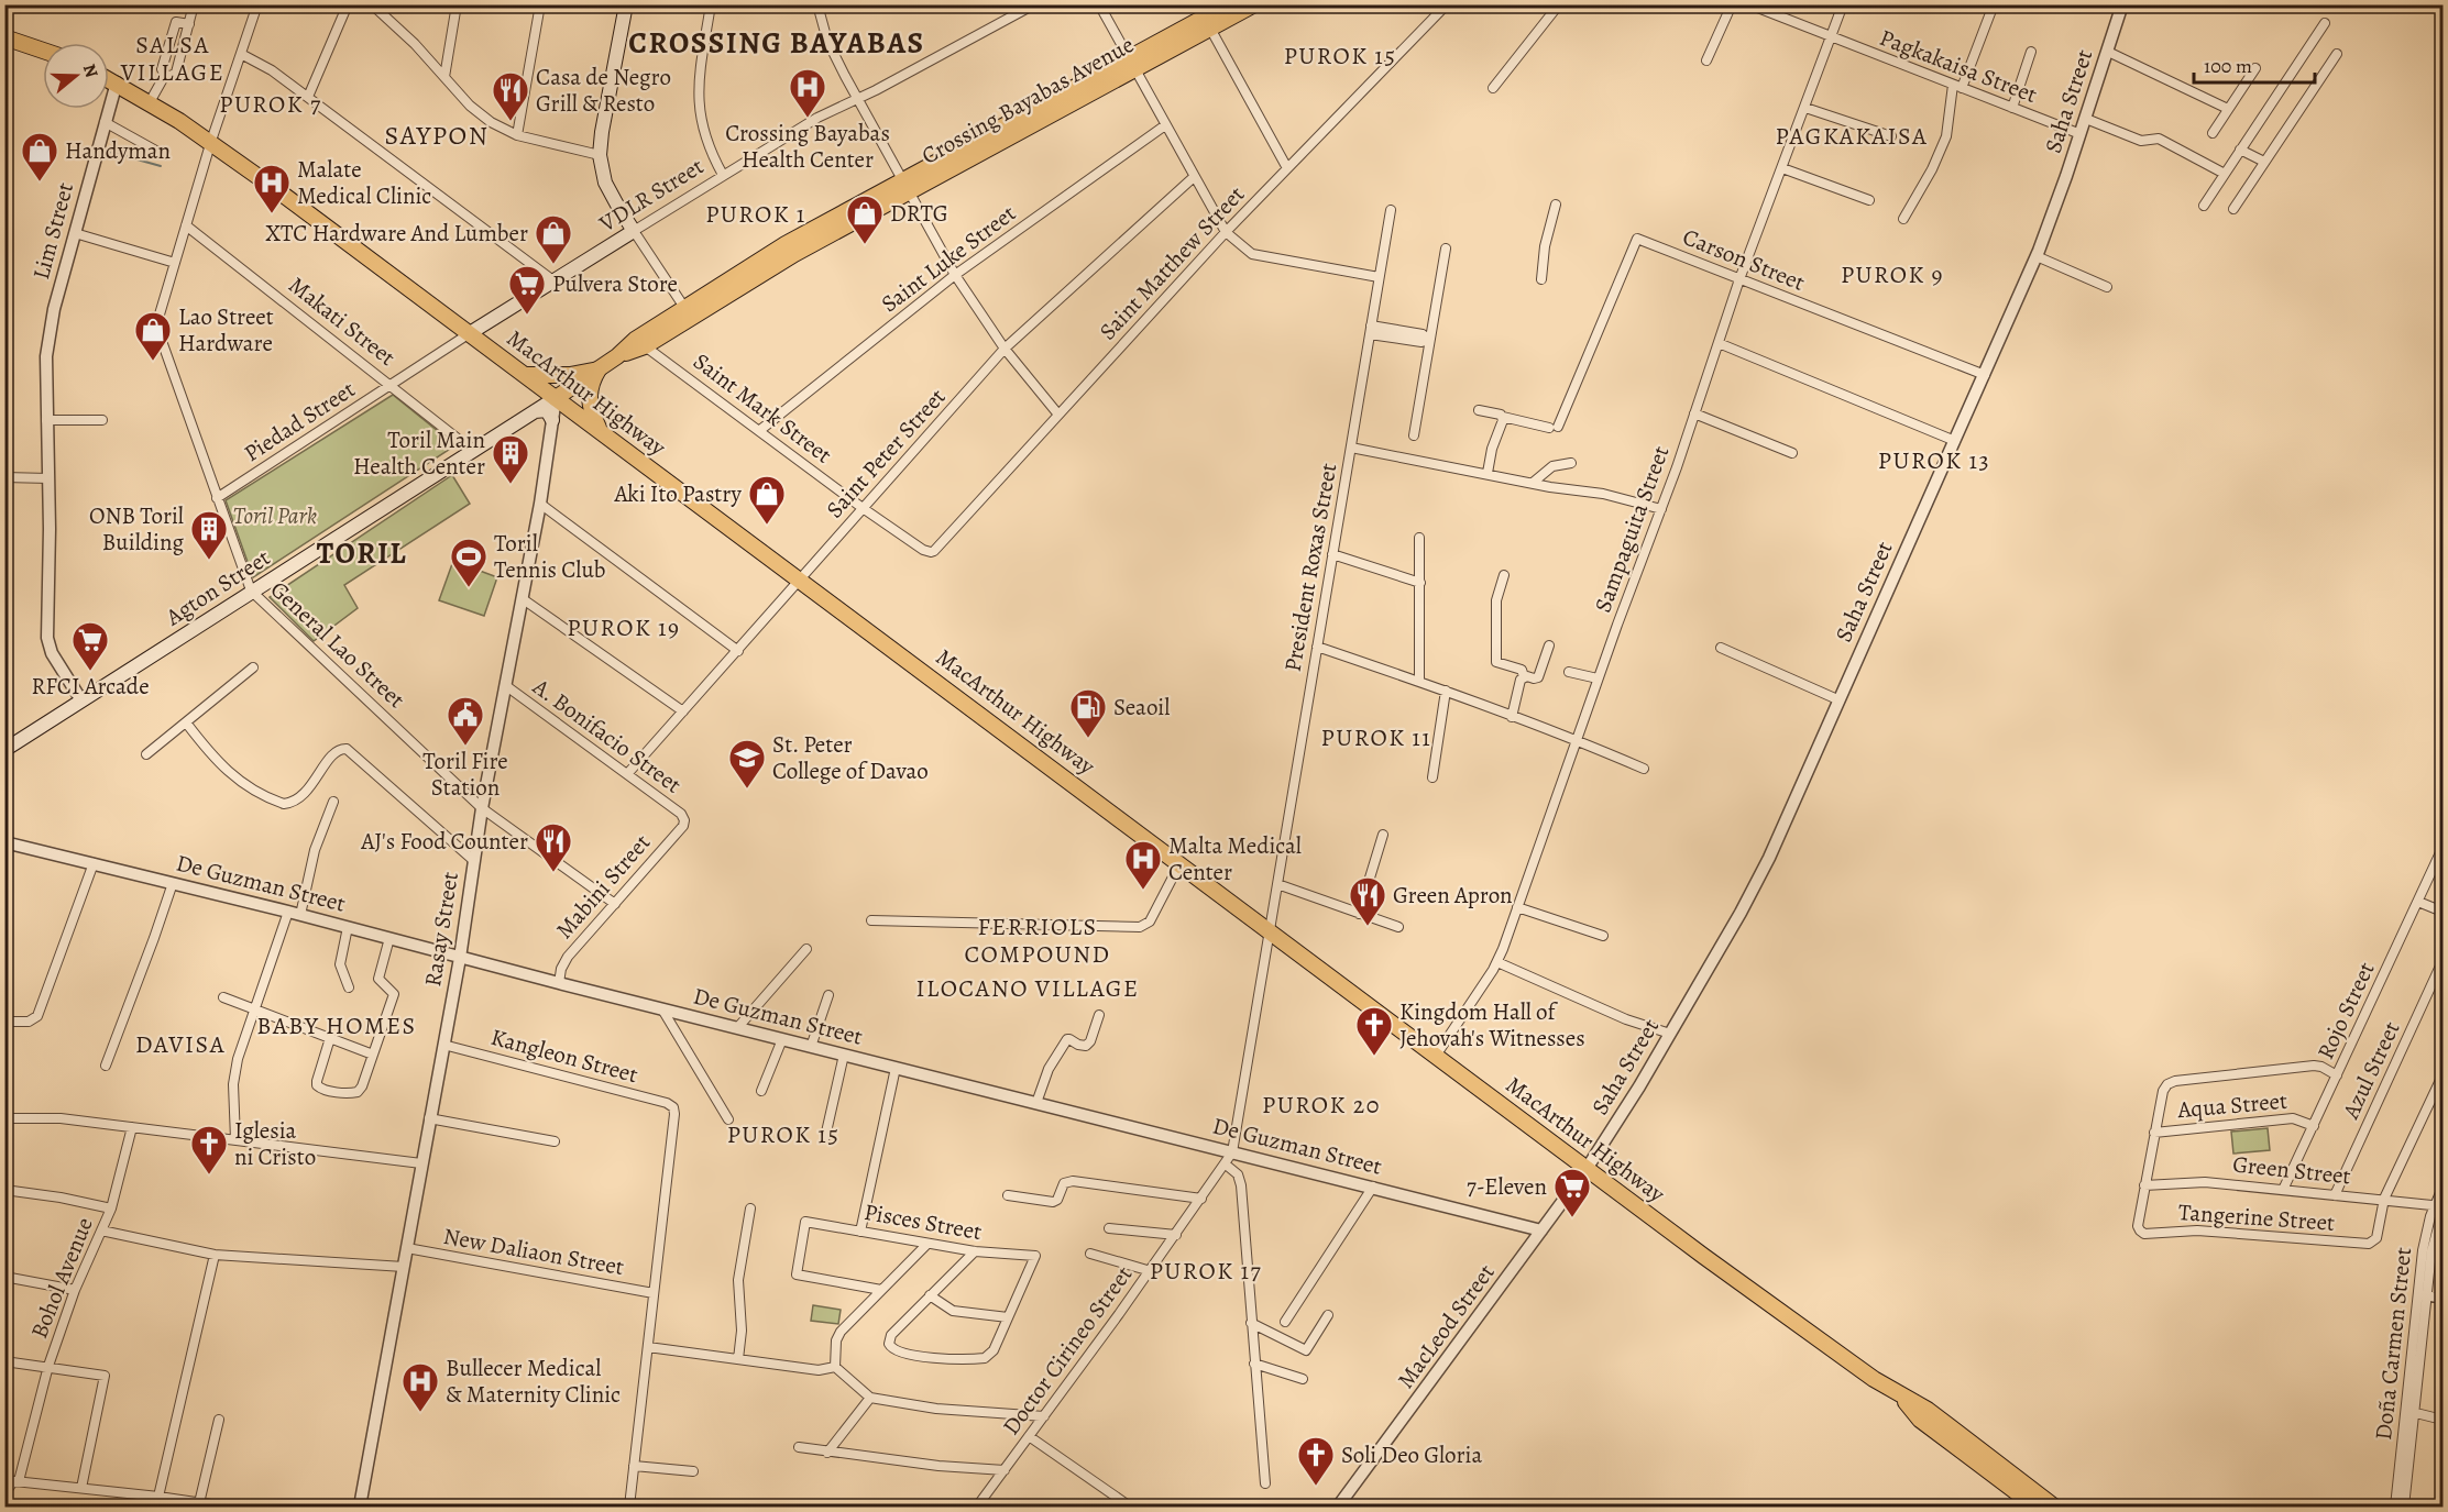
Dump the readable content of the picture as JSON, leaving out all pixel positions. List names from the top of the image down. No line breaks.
{"streets":{"main road":["Crossing Bayabas Avenue","VDLR Street","MacArthur Highway","Agton Street"],"street":["Pagkakaisa Street","Saha Street","Lim Street","Saint Luke Street","Carson Street","Saint Matthew Street","Makati Street","Saint Mark Street","Piedad Street","Saint Peter Street","Sampaguita Street","President Roxas Street","General Lao Street","A. Bonifacio Street","De Guzman Street","Mabini Street","Rasay Street","Rojo Street","Kangleon Street","Azul Street","Aqua Street","Green Street","Tangerine Street","Pisces Street","New Daliaon Street","Bohol Avenue","MacLeod Street","Doña Carmen Street","Doctor Cirineo Street"]},"crossings":[["Pagkakaisa Street","Saha Street"],["Pagkakaisa Street","Sampaguita Street"],["Crossing Bayabas Avenue","MacArthur Highway"],["Crossing Bayabas Avenue","Saint Mark Street"],["Crossing Bayabas Avenue","Agton Street"],["Crossing Bayabas Avenue","Rasay Street"],["Saha Street","Carson Street"],["Saha Street","MacArthur Highway"],["Saha Street","MacLeod Street"],["VDLR Street","MacArthur Highway"],["VDLR Street","Piedad Street"],["Lim Street","MacArthur Highway"],["Lim Street","Agton Street"],["Saint Luke Street","Saint Mark Street"],["Carson Street","Sampaguita Street"],["Saint Matthew Street","Saint Mark Street"],["Makati Street","Piedad Street"],["Makati Street","Agton Street"],["Makati Street","General Lao Street"],["MacArthur Highway","Piedad Street"],["MacArthur Highway","Saint Peter Street"],["MacArthur Highway","Sampaguita Street"],["MacArthur Highway","President Roxas Street"],["MacArthur Highway","Agton Street"],["MacArthur Highway","General Lao Street"],["MacArthur Highway","Rasay Street"],["MacArthur Highway","MacLeod Street"],["Saint Mark Street","Saint Peter Street"],["Piedad Street","General Lao Street"],["Saint Peter Street","A. Bonifacio Street"],["President Roxas Street","De Guzman Street"],["President Roxas Street","Doctor Cirineo Street"],["Agton Street","General Lao Street"],["Agton Street","Rasay Street"],["General Lao Street","Mabini Street"],["General Lao Street","Rasay Street"],["A. Bonifacio Street","Mabini Street"],["A. Bonifacio Street","Rasay Street"],["De Guzman Street","Mabini Street"],["De Guzman Street","Rasay Street"],["De Guzman Street","MacLeod Street"],["De Guzman Street","Doctor Cirineo Street"],["Rasay Street","Kangleon Street"],["Rasay Street","New Daliaon Street"],["Rojo Street","Aqua Street"],["Rojo Street","Green Street"],["Kangleon Street","New Daliaon Street"],["Azul Street","Green Street"],["Green Street","Tangerine Street"],["Green Street","Doña Carmen Street"]],"districts":["CROSSING BAYABAS","SALSA VILLAGE","PUROK 15","PUROK 7","SAYPON","PAGKAKAISA","PUROK 1","PUROK 9","PUROK 13","TORIL","PUROK 19","PUROK 11","FERRIOLS COMPOUND","ILOCANO VILLAGE","BABY HOMES","DAVISA","PUROK 20","PUROK 15","PUROK 17"],"parks":["Toril Park"],"places":{"hospital":["Crossing Bayabas Health Center","Malate Medical Clinic","Malta Medical Center","Bullecer Medical & Maternity Clinic"],"restaurant":["Casa de Negro Grill & Resto","AJ's Food Counter","Green Apron"],"shop":["Handyman","DRTG","XTC Hardware And Lumber","Lao Street Hardware","Aki Ito Pastry"],"supermarket":["Pulvera Store","RFCI Arcade","7-Eleven"],"building":["Toril Main Health Center","ONB Toril Building"],"sports":["Toril Tennis Club"],"fuel station":["Seaoil"],"public building":["Toril Fire Station"],"school or university":["St. Peter College of Davao"],"church":["Kingdom Hall of Jehovah's Witnesses","Iglesia ni Cristo","Soli Deo Gloria"]},"scale_bar":"100 m","north":"right"}
